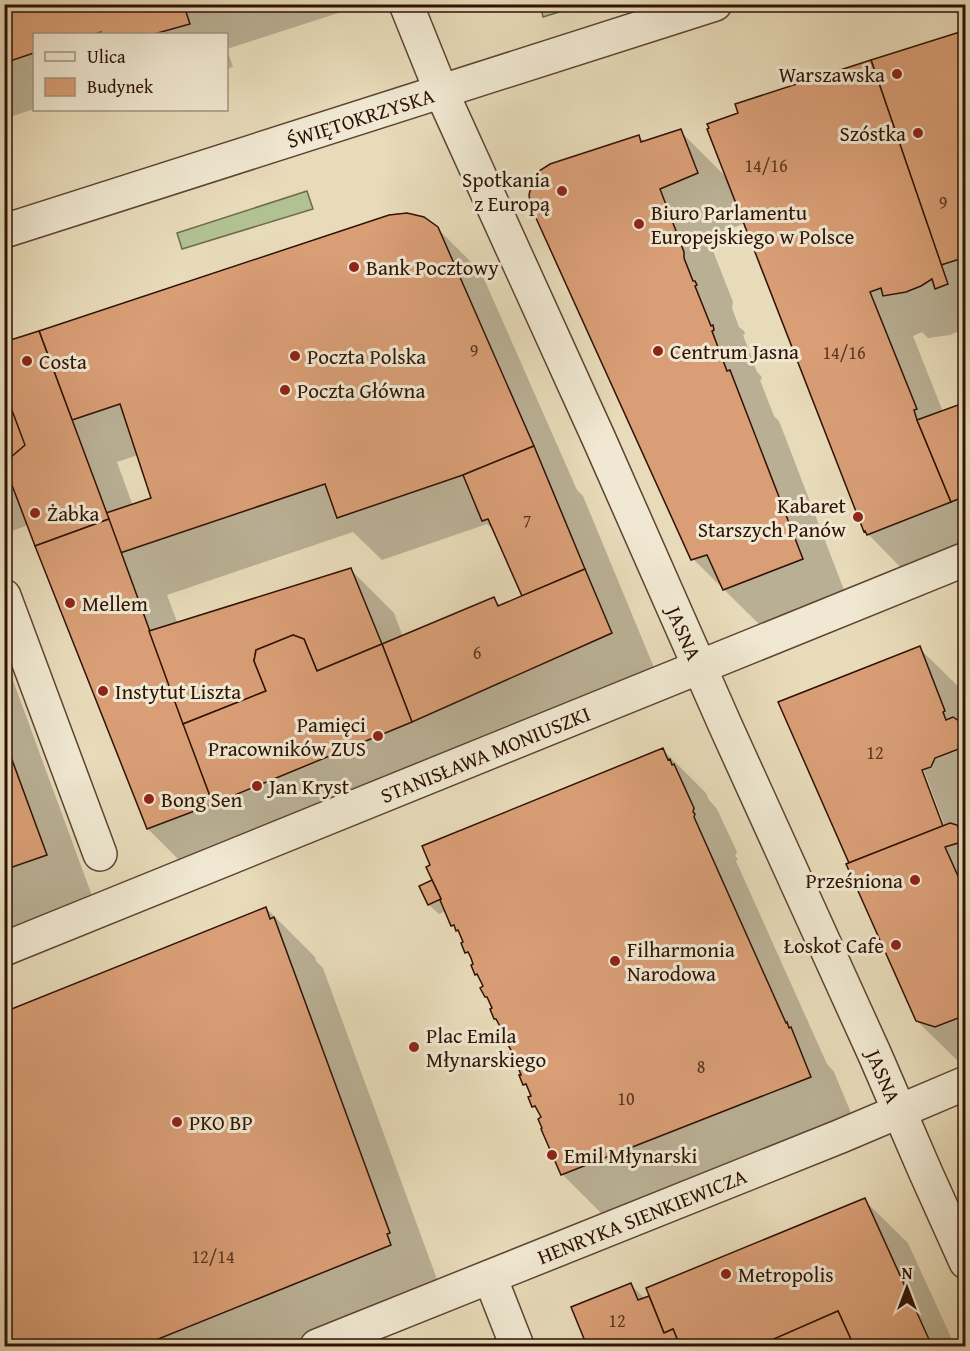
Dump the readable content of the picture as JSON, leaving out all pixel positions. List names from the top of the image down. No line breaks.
{"streets":{"street":["ŚWIĘTOKRZYSKA","JASNA","STANISŁAWA MONIUSZKI","HENRYKA SIENKIEWICZA"]},"crossings":[["ŚWIĘTOKRZYSKA","JASNA"],["JASNA","STANISŁAWA MONIUSZKI"],["JASNA","HENRYKA SIENKIEWICZA"]],"places":["Warszawska","Szóstka","Spotkania z Europą","Biuro Parlamentu Europejskiego w Polsce","Bank Pocztowy","Centrum Jasna","Poczta Polska","Costa","Poczta Główna","Żabka","Kabaret Starszych Panów","Mellem","Instytut Liszta","Pamięci Pracowników ZUS","Jan Kryst","Bong Sen","Prześniona","Łoskot Cafe","Filharmonia Narodowa","Plac Emila Młynarskiego","PKO BP","Emil Młynarski","Metropolis"],"house_numbers":["14/16","9","9","14/16","7","6","12","8","10","12/14","12"],"legend":["Ulica","Budynek"],"north":"top"}
